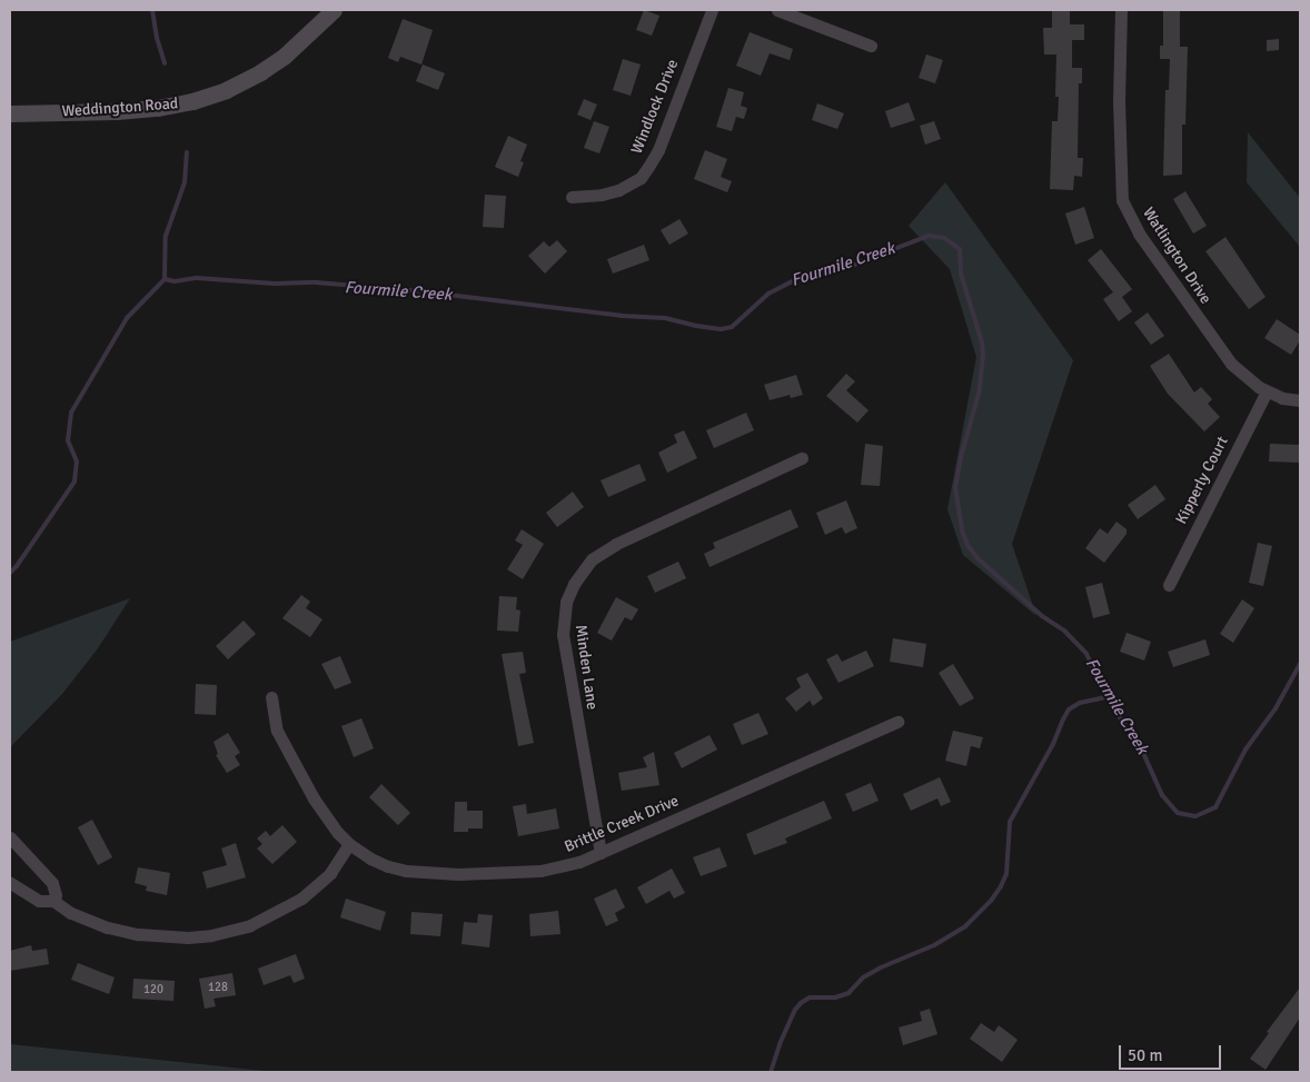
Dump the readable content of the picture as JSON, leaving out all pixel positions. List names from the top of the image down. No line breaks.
{"streets":{"main road":["Weddington Road"],"street":["Windlock Drive","Watlington Drive","Kipperly Court","Minden Lane","Brittle Creek Drive"]},"crossings":[["Watlington Drive","Kipperly Court"],["Minden Lane","Brittle Creek Drive"]],"water":["Fourmile Creek"],"house_numbers":["128","120"],"scale_bar":"50 m"}
